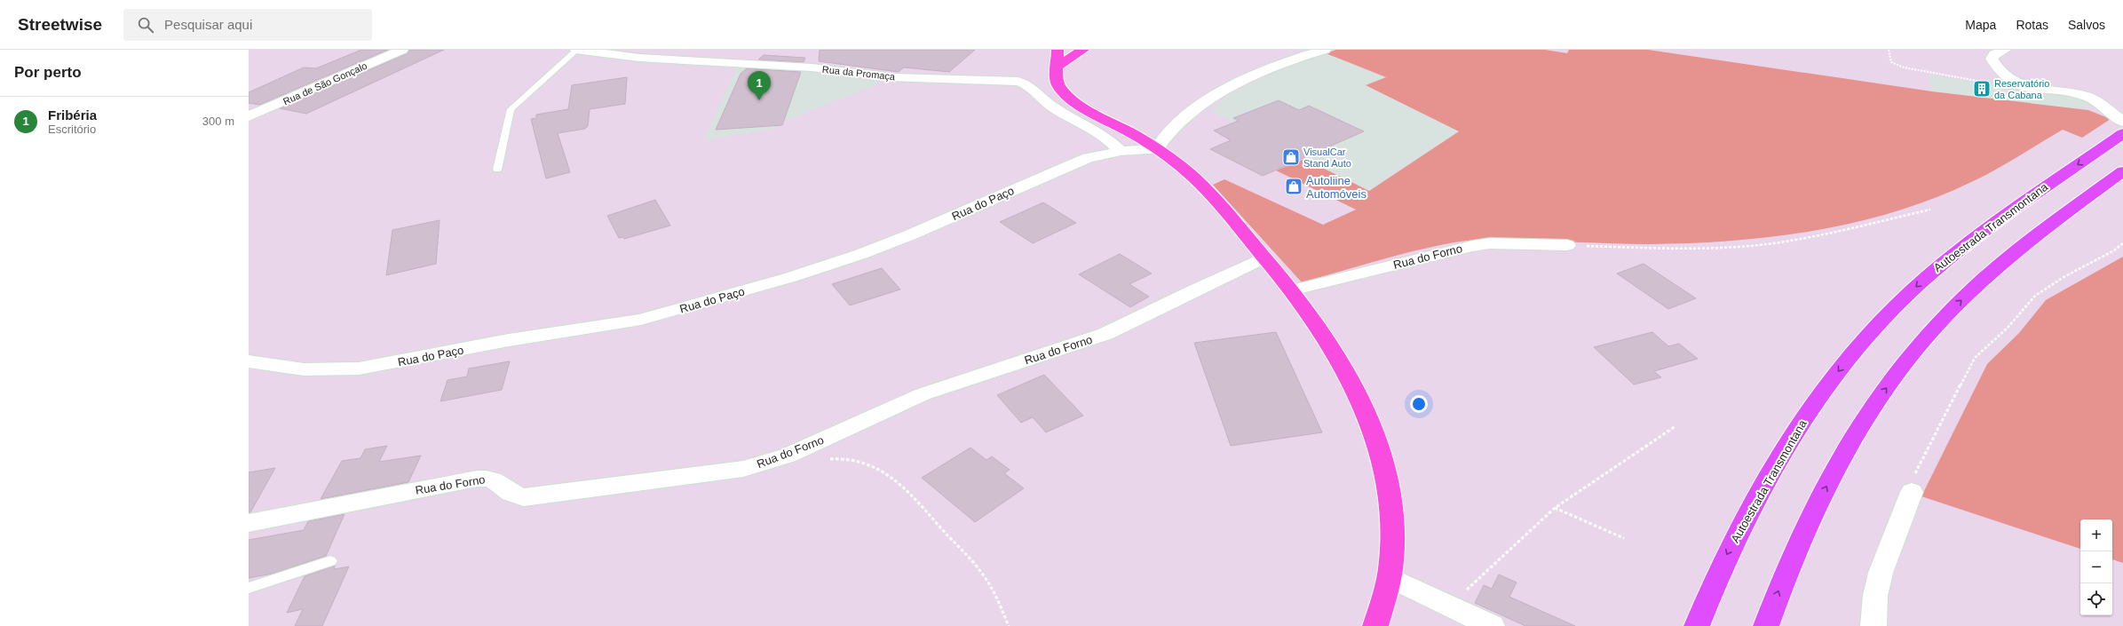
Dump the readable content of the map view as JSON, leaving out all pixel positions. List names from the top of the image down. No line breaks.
{"streets":{"highway":["Autoestrada Transmontana"],"street":["Rua da Promaça","Rua de São Gonçalo","Rua do Paço","Rua do Forno"]},"crossings":[["Rua da Promaça","Rua do Paço"]],"places":{"building":["Reservatório da Cabana"],"shop":["VisualCar Stand Auto","Autoliine Automóveis"]},"page":{"header":"Streetwise","search":"Pesquisar aqui","nav":["Mapa","Rotas","Salvos"],"heading":"Por perto","pins":"1","list":[{"mark":"1","name":"Fribéria","note":"Escritório","value":"300 m"}],"map_buttons":["+","−"]}}
